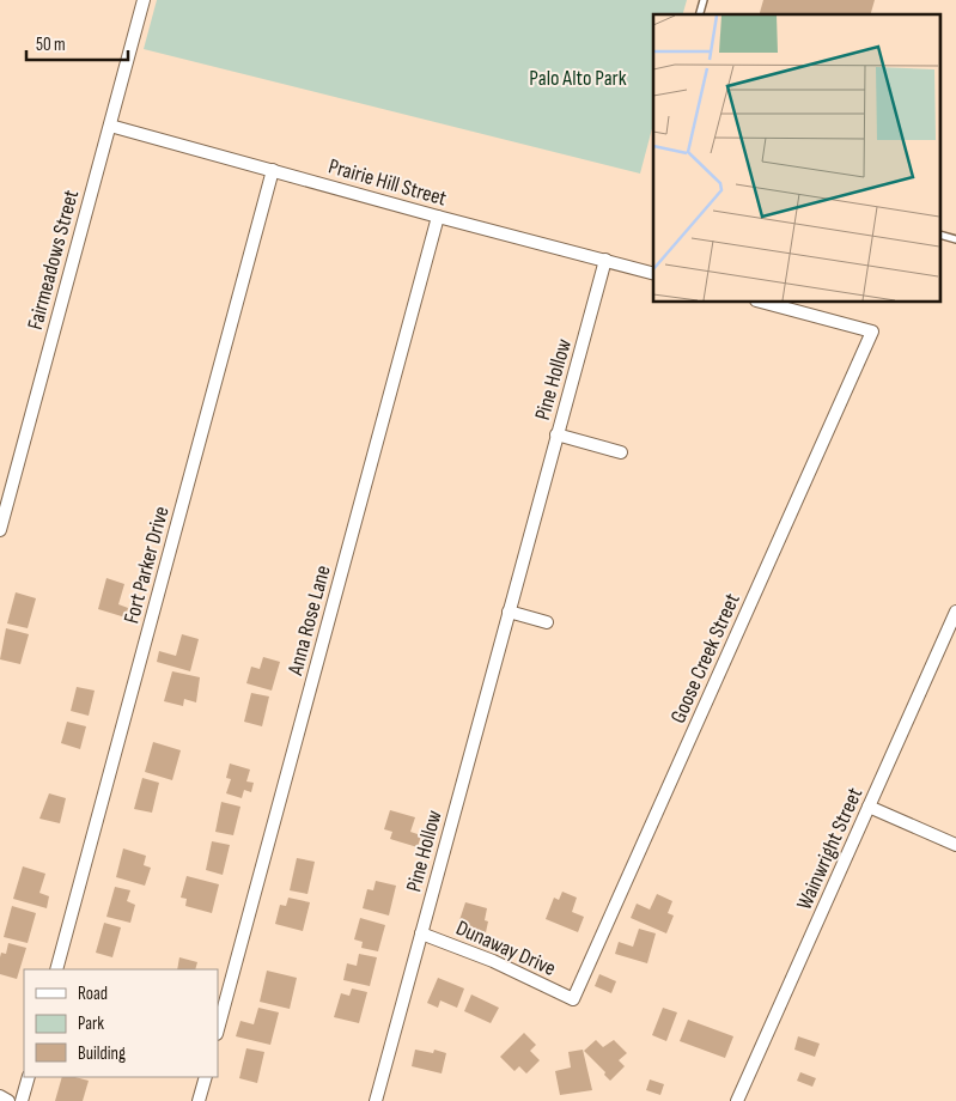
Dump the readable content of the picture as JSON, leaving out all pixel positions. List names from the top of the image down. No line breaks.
{"streets":{"street":["Prairie Hill Street","Fairmeadows Street","Pine Hollow","Fort Parker Drive","Anna Rose Lane","Goose Creek Street","Wainwright Street","Dunaway Drive"]},"crossings":[["Prairie Hill Street","Fairmeadows Street"],["Prairie Hill Street","Pine Hollow"],["Prairie Hill Street","Fort Parker Drive"],["Prairie Hill Street","Anna Rose Lane"],["Pine Hollow","Dunaway Drive"],["Goose Creek Street","Dunaway Drive"]],"parks":["Palo Alto Park"],"legend":["Road","Park","Building"],"scale_bar":"50 m"}
